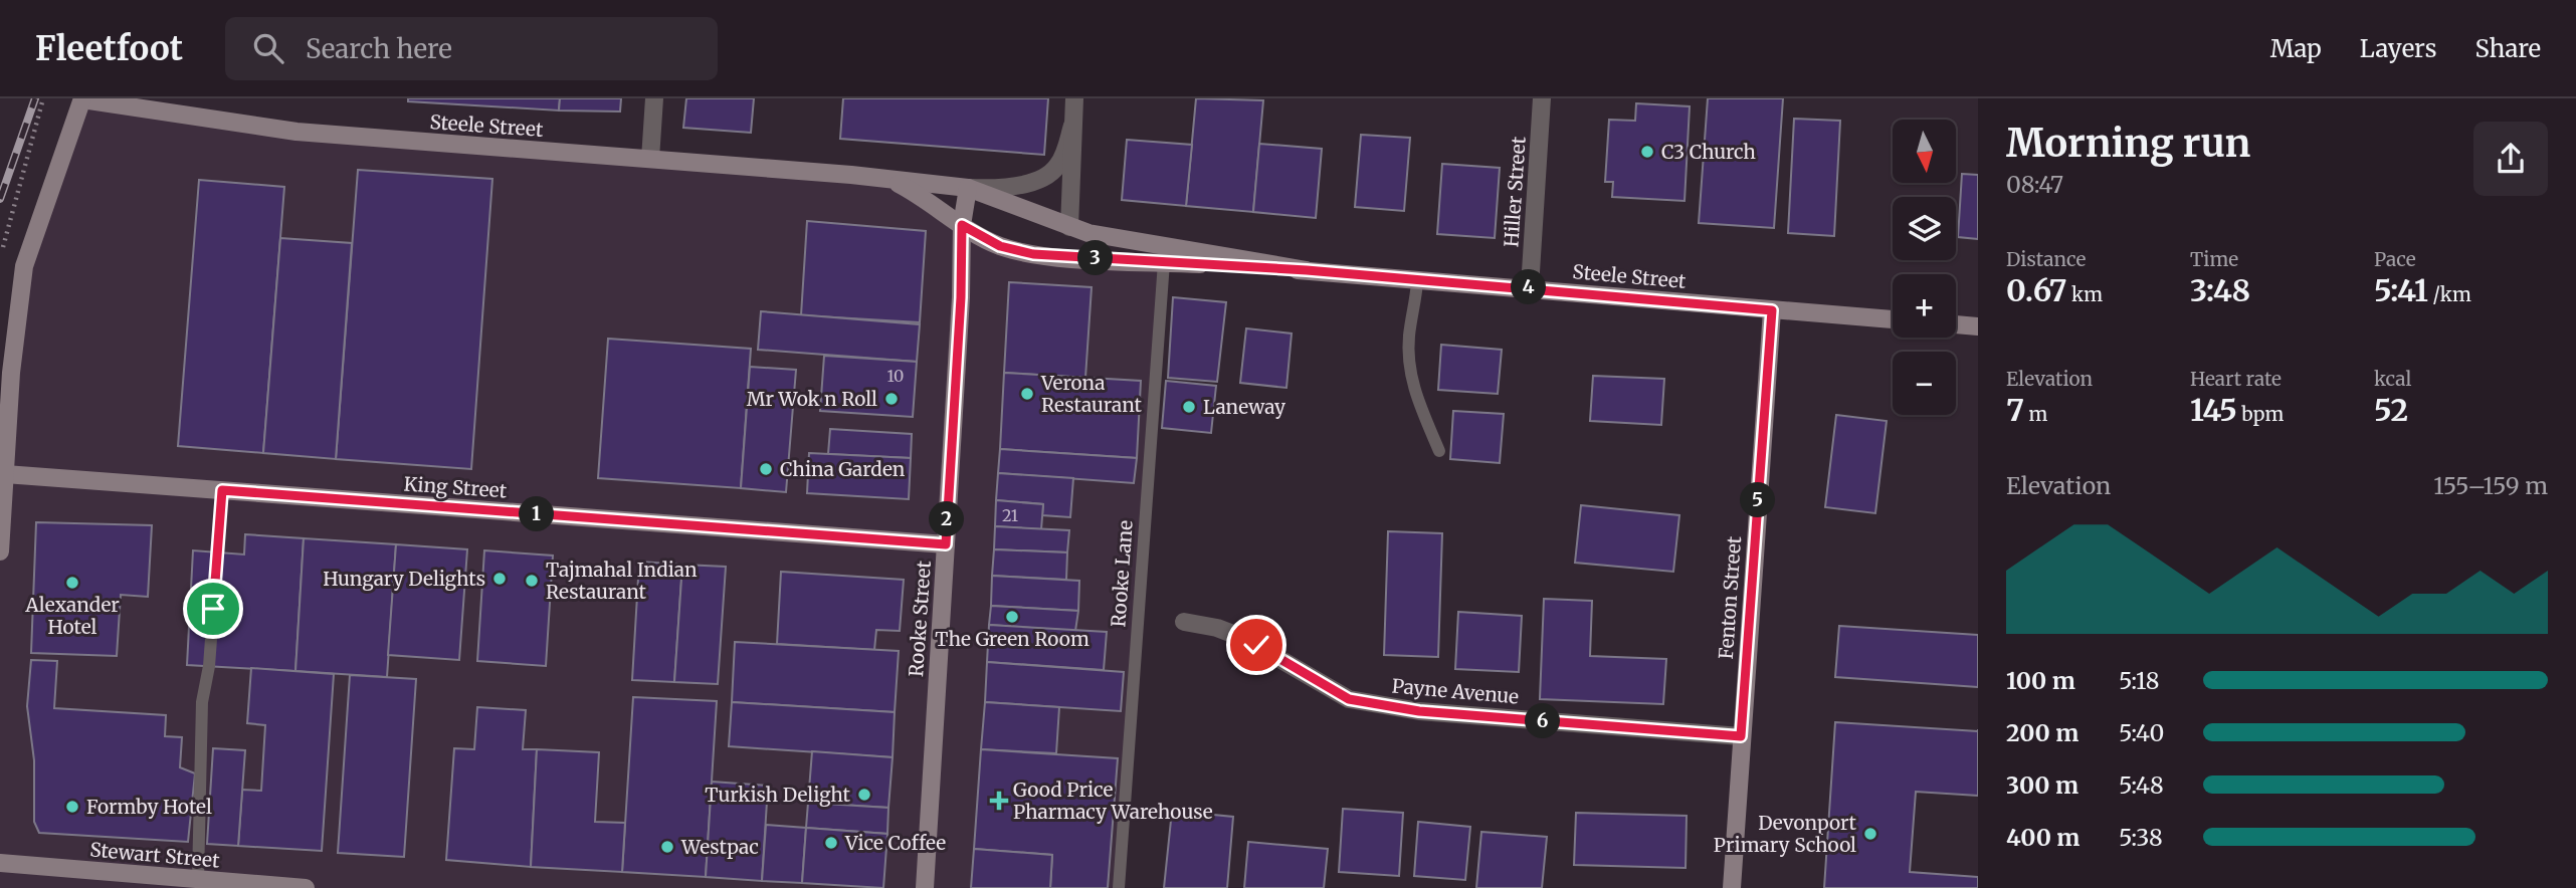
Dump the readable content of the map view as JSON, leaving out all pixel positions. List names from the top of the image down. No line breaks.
{"streets":{"street":["Steele Street","Hiller Street","King Street","Fenton Street","Rooke Street","Payne Avenue","Stewart Street"],"lane":["Rooke Lane"]},"crossings":[["Steele Street","Hiller Street"],["Steele Street","Rooke Lane"],["Steele Street","Fenton Street"],["Steele Street","Rooke Street"],["King Street","Rooke Street"],["Fenton Street","Payne Avenue"]],"places":{"other":["C3 Church","Verona Restaurant","Mr Wok n Roll","Laneway","China Garden","Hungary Delights","Tajmahal Indian Restaurant","Alexander Hotel","The Green Room","Turkish Delight","Formby Hotel","Devonport Primary School","Vice Coffee","Westpac"],"health":["Good Price Pharmacy Warehouse"]},"house_numbers":["10","21"],"north":"bottom","page":{"header":"Fleetfoot","search":"Search here","nav":["Map","Layers","Share"],"heading":["Morning run","08:47"],"map_buttons":["+","−"],"stats":[["Distance","0.67 km"],["Time","3:48"],["Pace","5:41 /km"],["Elevation","7 m"],["Heart rate","145 bpm"],["kcal","52"]],"pins":["3","4","5","1","2","6"],"chart":["Elevation","155–159 m"],"list":[{"name":"100 m","note":"5:18"},{"name":"200 m","note":"5:40"},{"name":"300 m","note":"5:48"},{"name":"400 m","note":"5:38"}]}}
